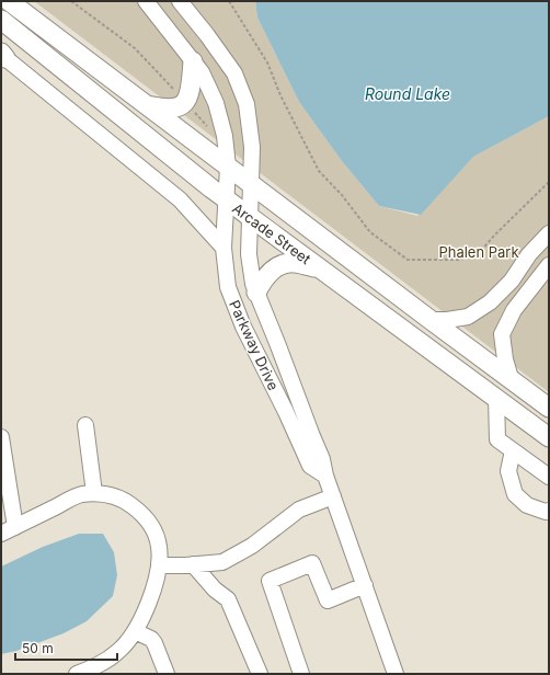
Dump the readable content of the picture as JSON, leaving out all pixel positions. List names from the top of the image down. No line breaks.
{"streets":{"main road":["Arcade Street"],"street":["Parkway Drive"]},"crossings":[["Arcade Street","Parkway Drive"]],"water":["Round Lake"],"parks":["Phalen Park"],"scale_bar":"50 m"}
